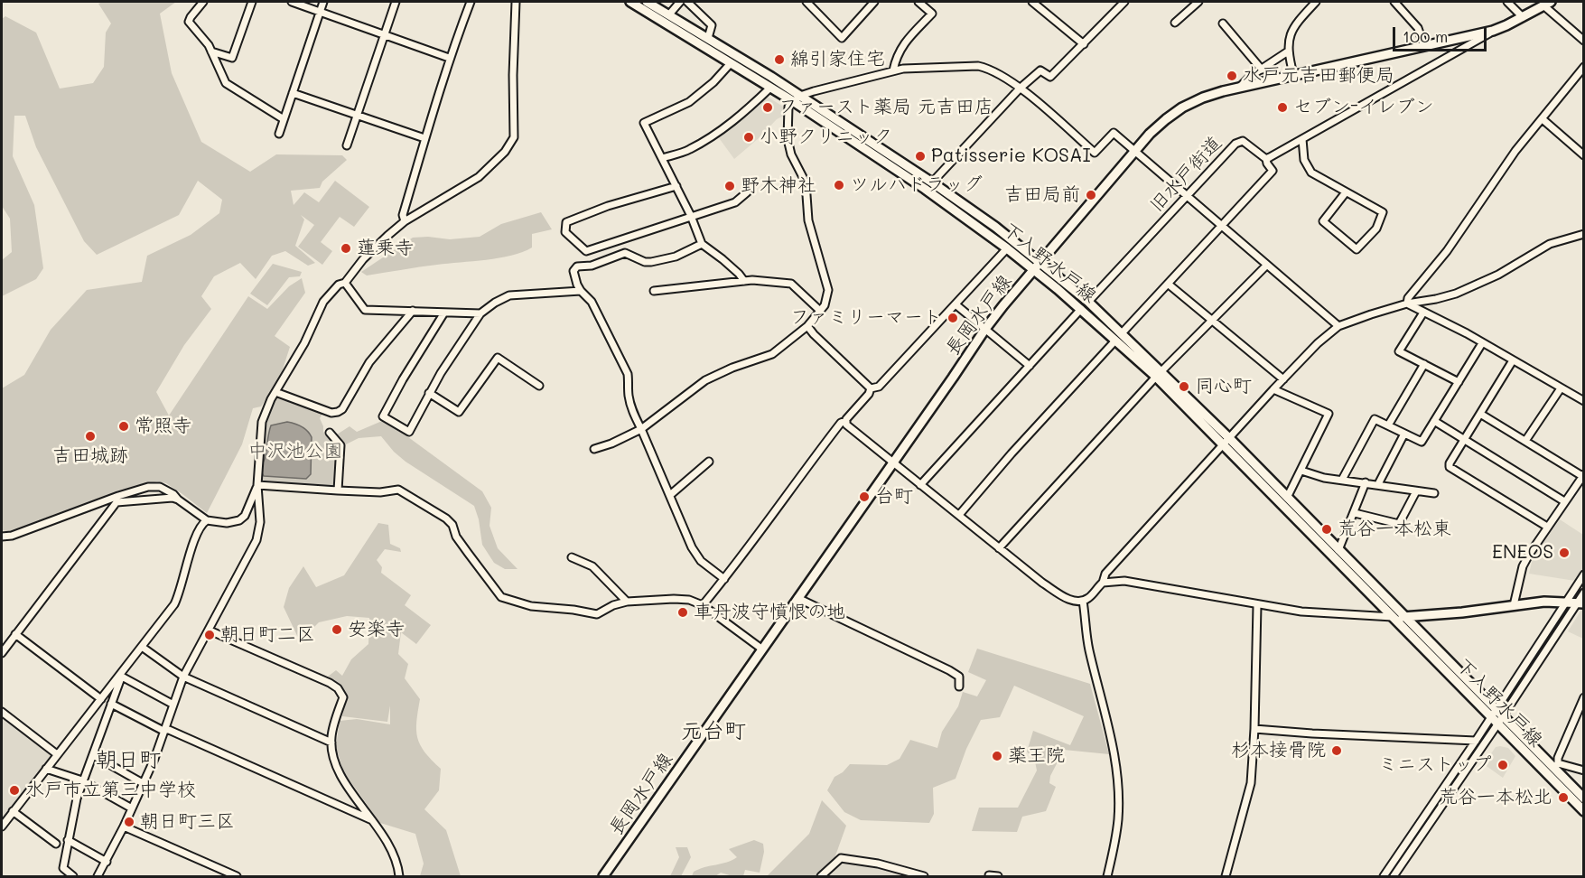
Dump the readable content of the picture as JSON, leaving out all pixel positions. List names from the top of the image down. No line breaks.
{"streets":{"main road":["下入野水戸線","長岡水戸線"],"street":["旧水戸街道"]},"crossings":[["旧水戸街道","下入野水戸線"],["下入野水戸線","長岡水戸線"]],"districts":["元台町","朝日町"],"parks":["中沢池公園"],"places":["綿引家住宅","水戸元吉田郵便局","ファースト薬局 元吉田店","セブン-イレブン","小野クリニック","Patisserie KOSAI","ツルハドラッグ","野木神社","吉田局前","蓮乗寺","ファミリーマート","同心町","常照寺","吉田城跡","台町","荒谷一本松東","ENEOS","車丹波守憤恨の地","安楽寺","朝日町二区","杉本接骨院","薬王院","ミニストップ","水戸市立第三中学校","荒谷一本松北","朝日町三区"],"scale_bar":"100 m"}
